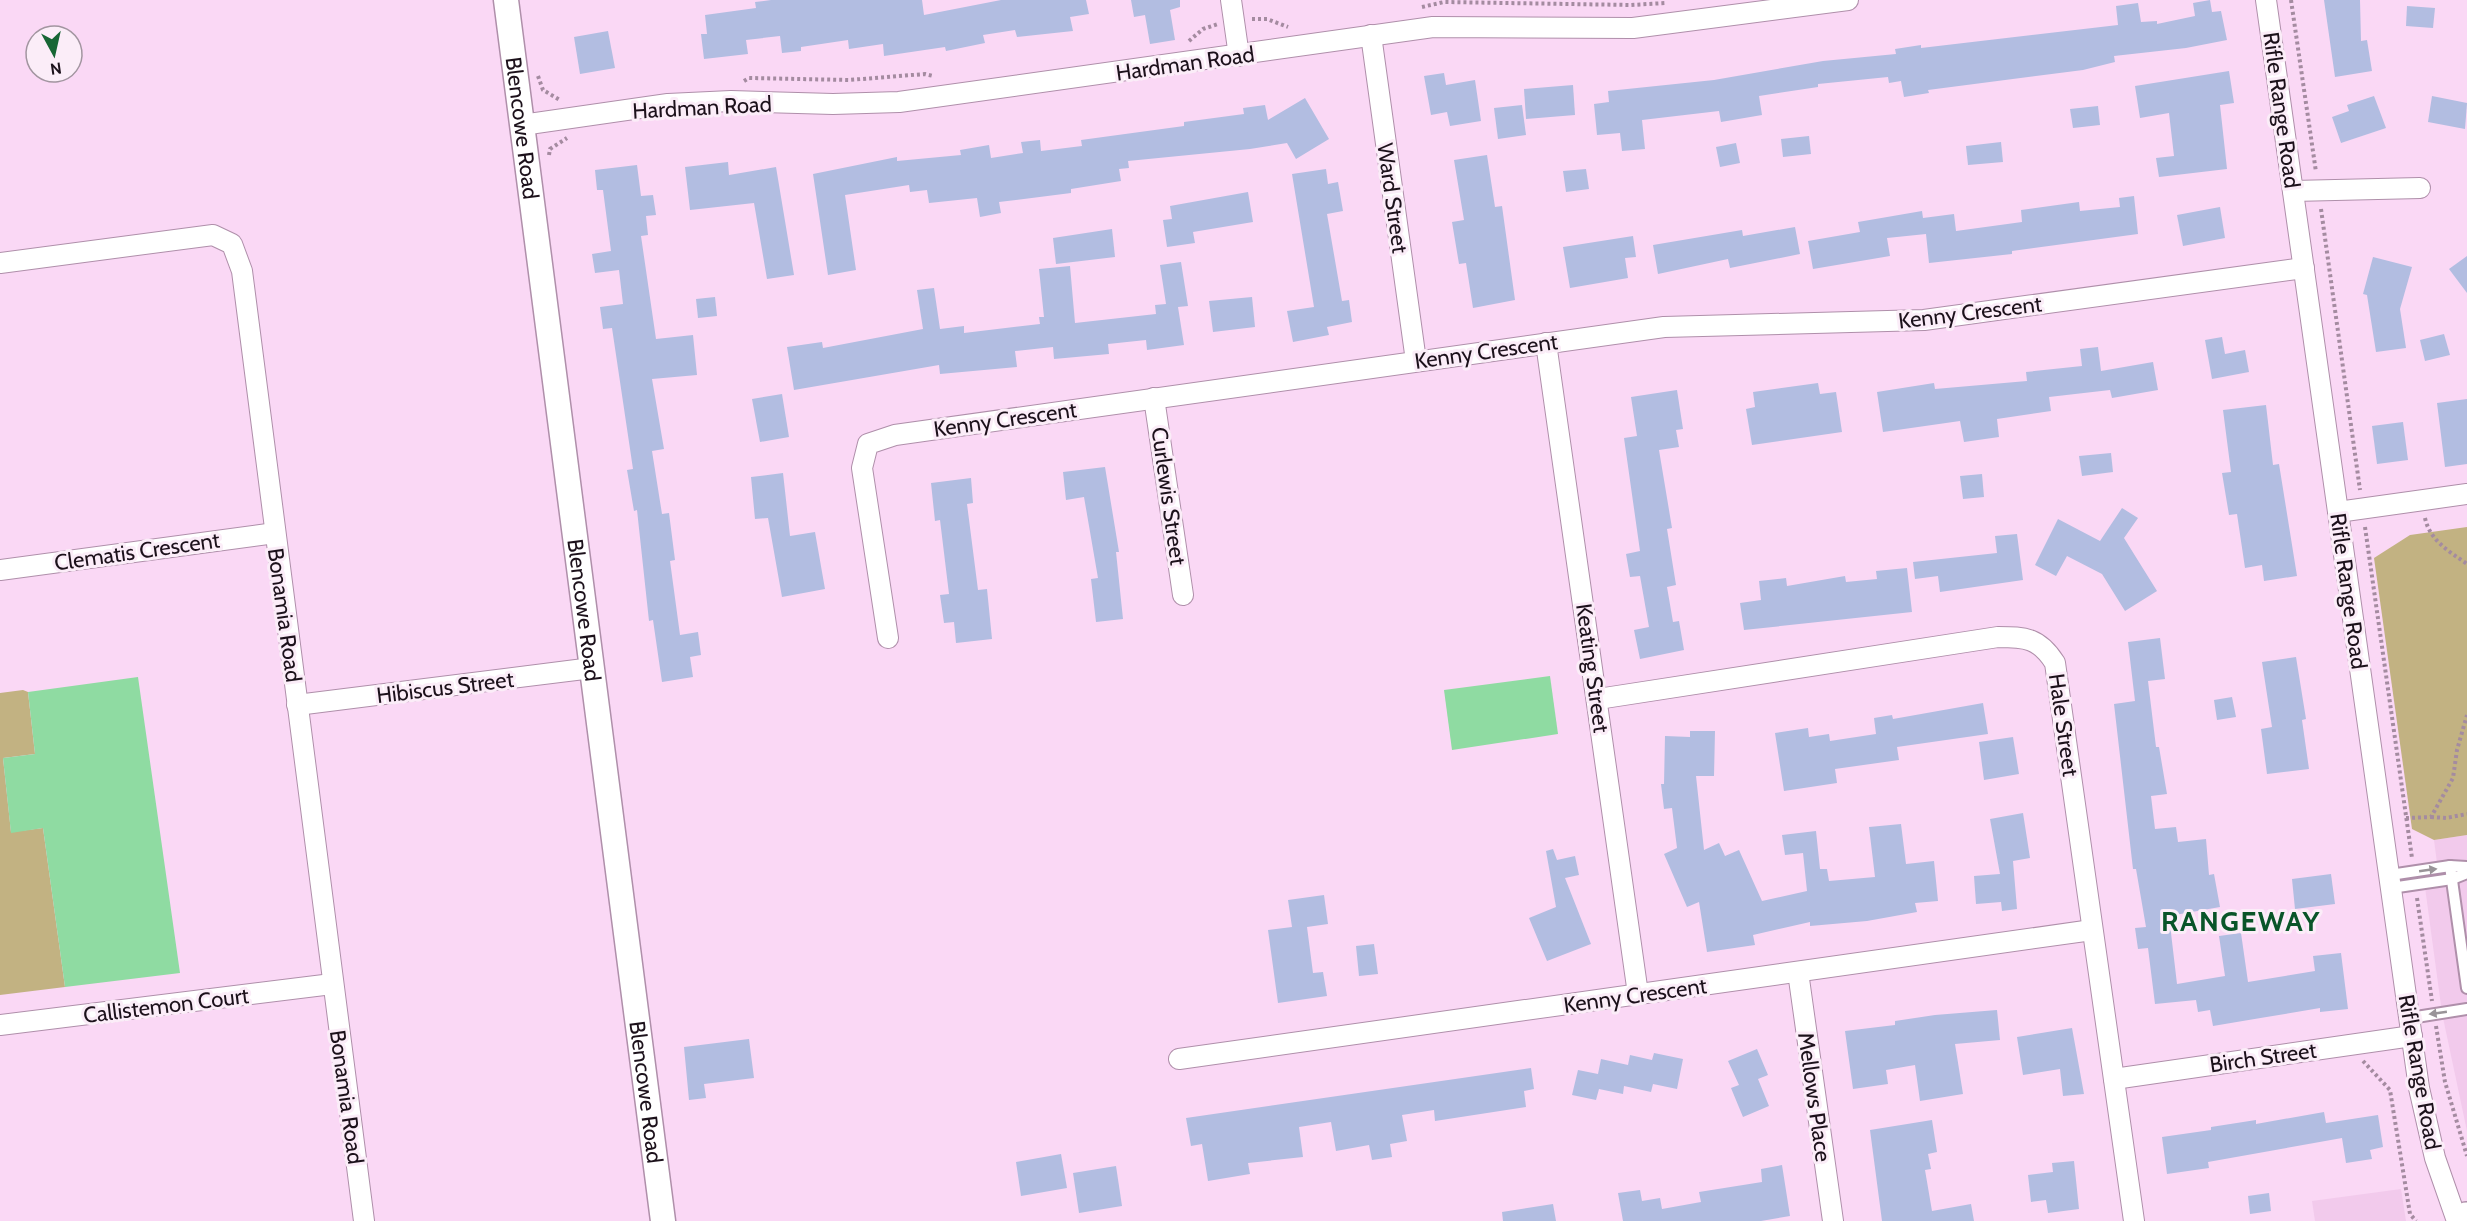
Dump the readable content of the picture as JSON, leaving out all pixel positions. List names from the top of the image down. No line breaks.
{"streets":{"street":["Hardman Road","Rifle Range Road","Blencowe Road","Ward Street","Kenny Crescent","Curlewis Street","Clematis Crescent","Bonamia Road","Keating Street","Hibiscus Street","Hale Street","Callistemon Court","Birch Street","Mellows Place"]},"crossings":[["Hardman Road","Blencowe Road"],["Hardman Road","Ward Street"],["Rifle Range Road","Kenny Crescent"],["Rifle Range Road","Birch Street"],["Blencowe Road","Hibiscus Street"],["Ward Street","Kenny Crescent"],["Kenny Crescent","Curlewis Street"],["Kenny Crescent","Keating Street"],["Kenny Crescent","Hale Street"],["Kenny Crescent","Mellows Place"],["Clematis Crescent","Bonamia Road"],["Bonamia Road","Hibiscus Street"],["Bonamia Road","Callistemon Court"],["Keating Street","Hale Street"],["Hale Street","Birch Street"]],"districts":["RANGEWAY"],"north":"bottom"}
